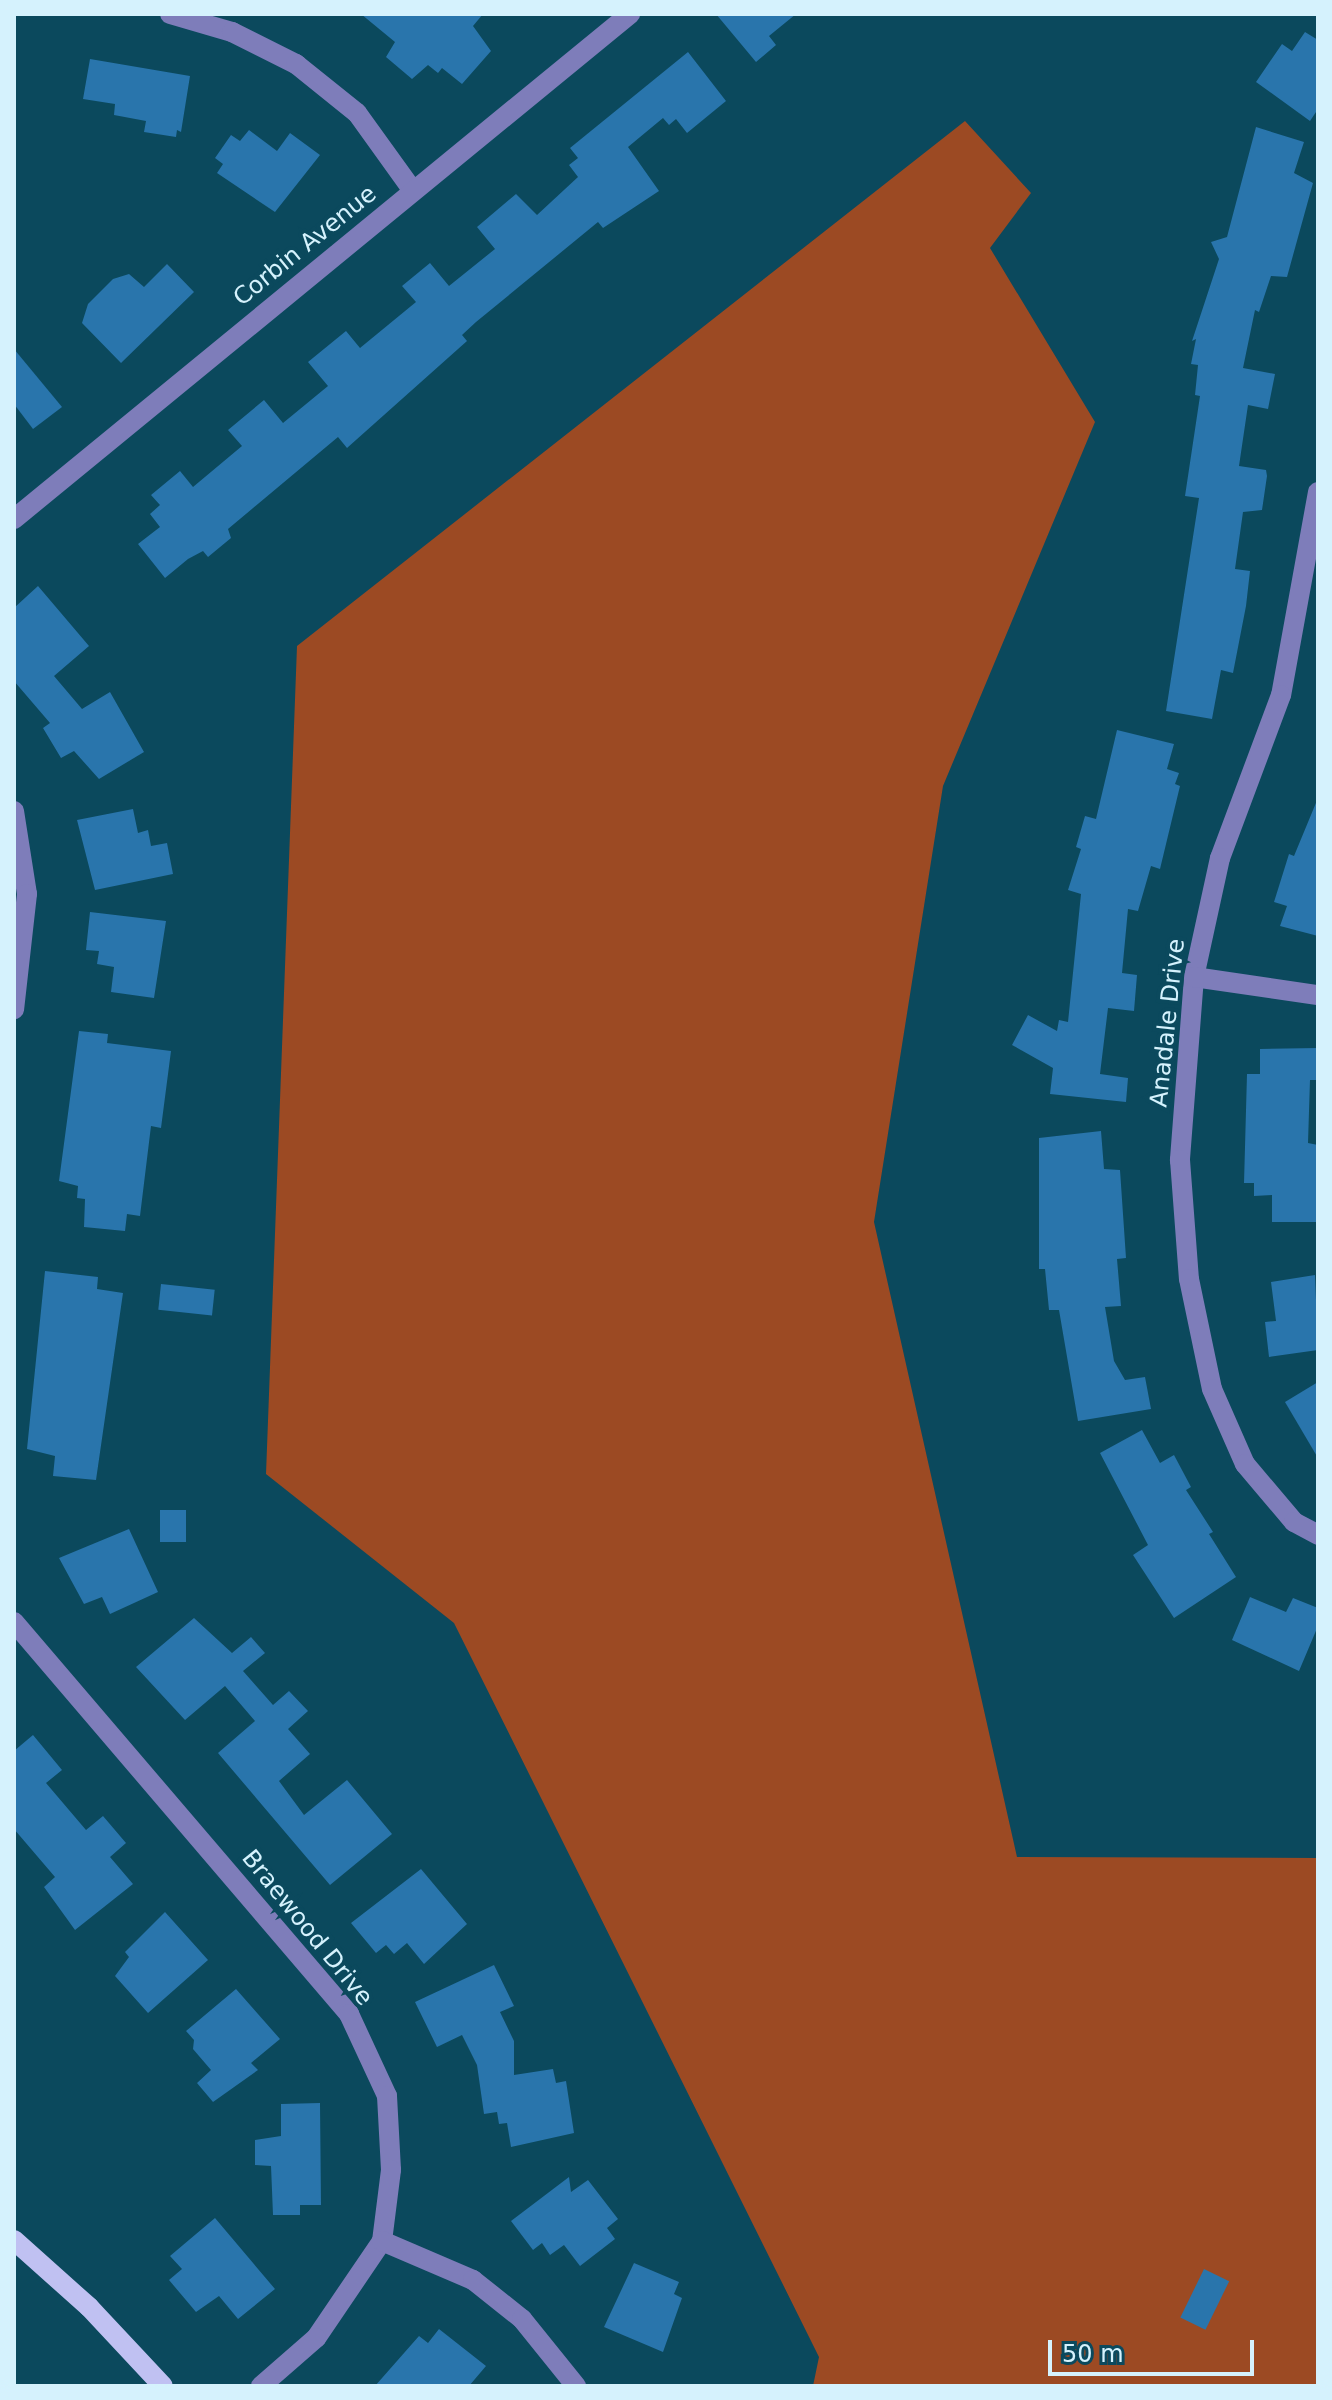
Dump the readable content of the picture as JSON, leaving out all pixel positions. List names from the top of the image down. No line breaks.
{"streets":{"street":["Corbin Avenue","Anadale Drive","Braewood Drive"]},"scale_bar":"50 m"}
